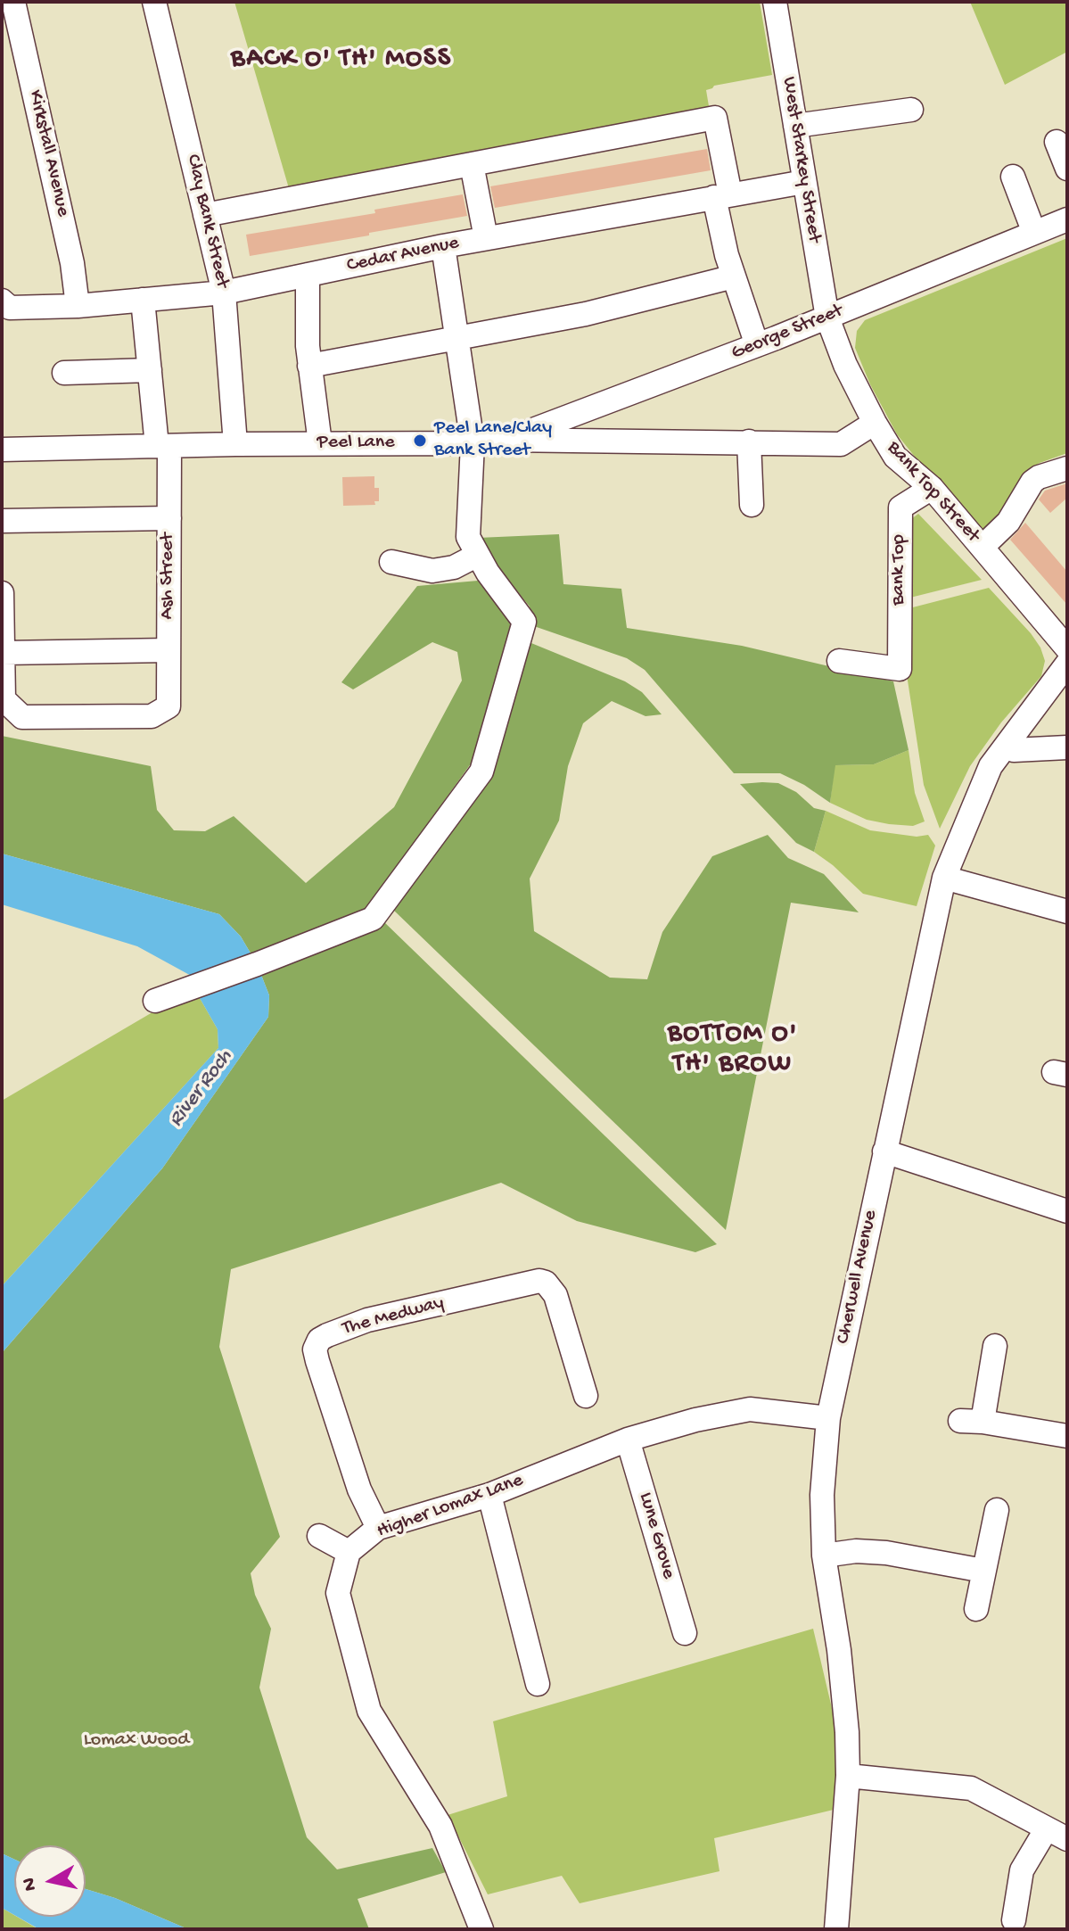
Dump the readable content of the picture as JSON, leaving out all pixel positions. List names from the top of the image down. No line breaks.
{"streets":{"street":["Kirkstall Avenue","West Starkey Street","Clay Bank Street","Cedar Avenue","George Street","Peel Lane","Bank Top Street","Bank Top","Ash Street","Cherwell Avenue","The Medway","Higher Lomax Lane","Lune Grove"]},"crossings":[["Kirkstall Avenue","Cedar Avenue"],["West Starkey Street","Cedar Avenue"],["West Starkey Street","George Street"],["West Starkey Street","Bank Top Street"],["Clay Bank Street","Cedar Avenue"],["Clay Bank Street","Peel Lane"],["Cedar Avenue","Ash Street"],["George Street","Peel Lane"],["George Street","Bank Top Street"],["Peel Lane","Bank Top Street"],["Peel Lane","Ash Street"],["Bank Top Street","Bank Top"],["Cherwell Avenue","Higher Lomax Lane"],["The Medway","Higher Lomax Lane"],["Higher Lomax Lane","Lune Grove"]],"districts":["BACK O' TH' MOSS","BOTTOM O' TH' BROW"],"water":["River Roch"],"parks":["Lomax Wood"],"places":["Peel Lane/Clay Bank Street"],"north":"left"}
